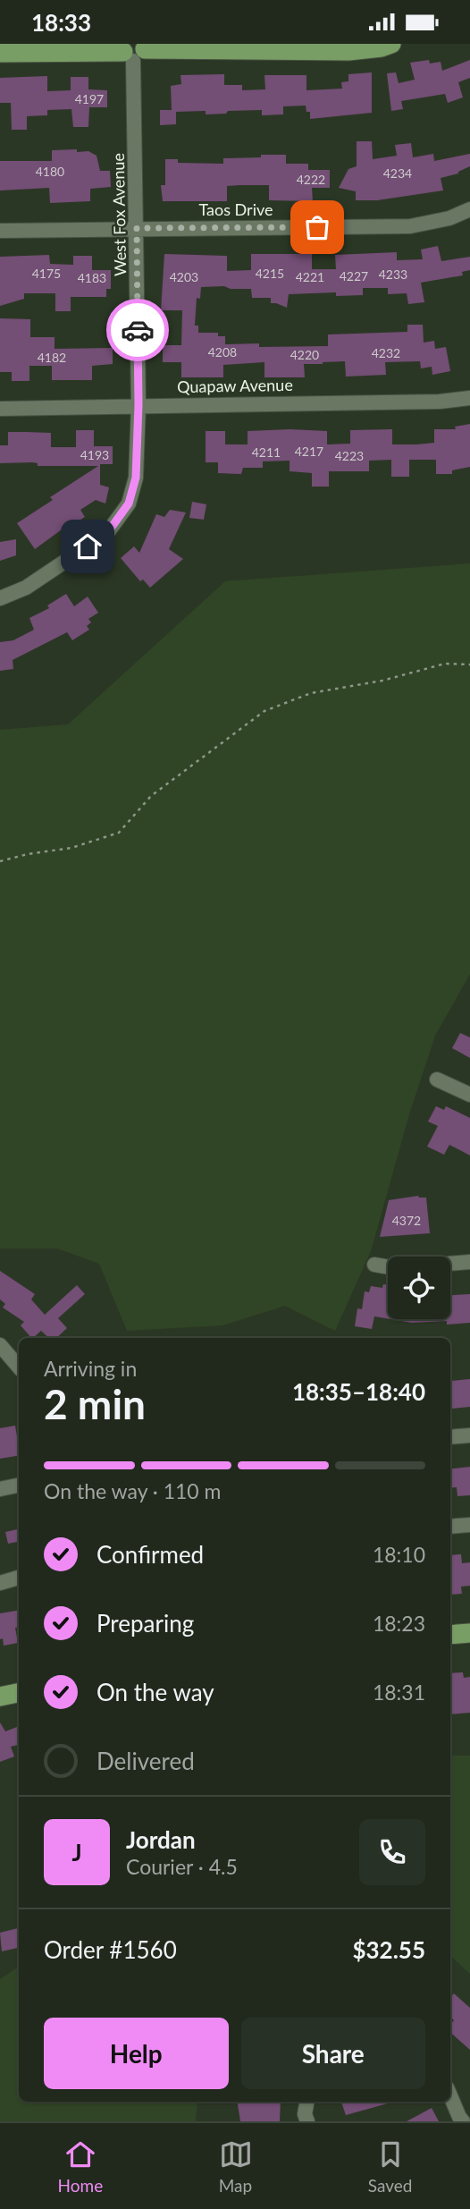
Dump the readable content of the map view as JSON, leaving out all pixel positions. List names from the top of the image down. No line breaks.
{"streets":{"street":["Taos Drive","West Fox Avenue","Quapaw Avenue"]},"crossings":[["Taos Drive","West Fox Avenue"],["West Fox Avenue","Quapaw Avenue"]],"house_numbers":["4197","4180","4234","4222","4175","4215","4233","4227","4203","4221","4183","4208","4232","4220","4182","4217","4211","4193","4223","4372"],"page":{"status":"18:33","heading":["2 min","Arriving in","18:35–18:40"],"panel":["Jordan","Courier · 4.5","Order #1560","$32.55"],"bar":"On the way · 110 m","list":[["Confirmed","18:10"],["Preparing","18:23"],["On the way","18:31"],"Delivered"],"round":"J","buttons":["Help","Share"],"tabs":["Home","Map","Saved"]}}
